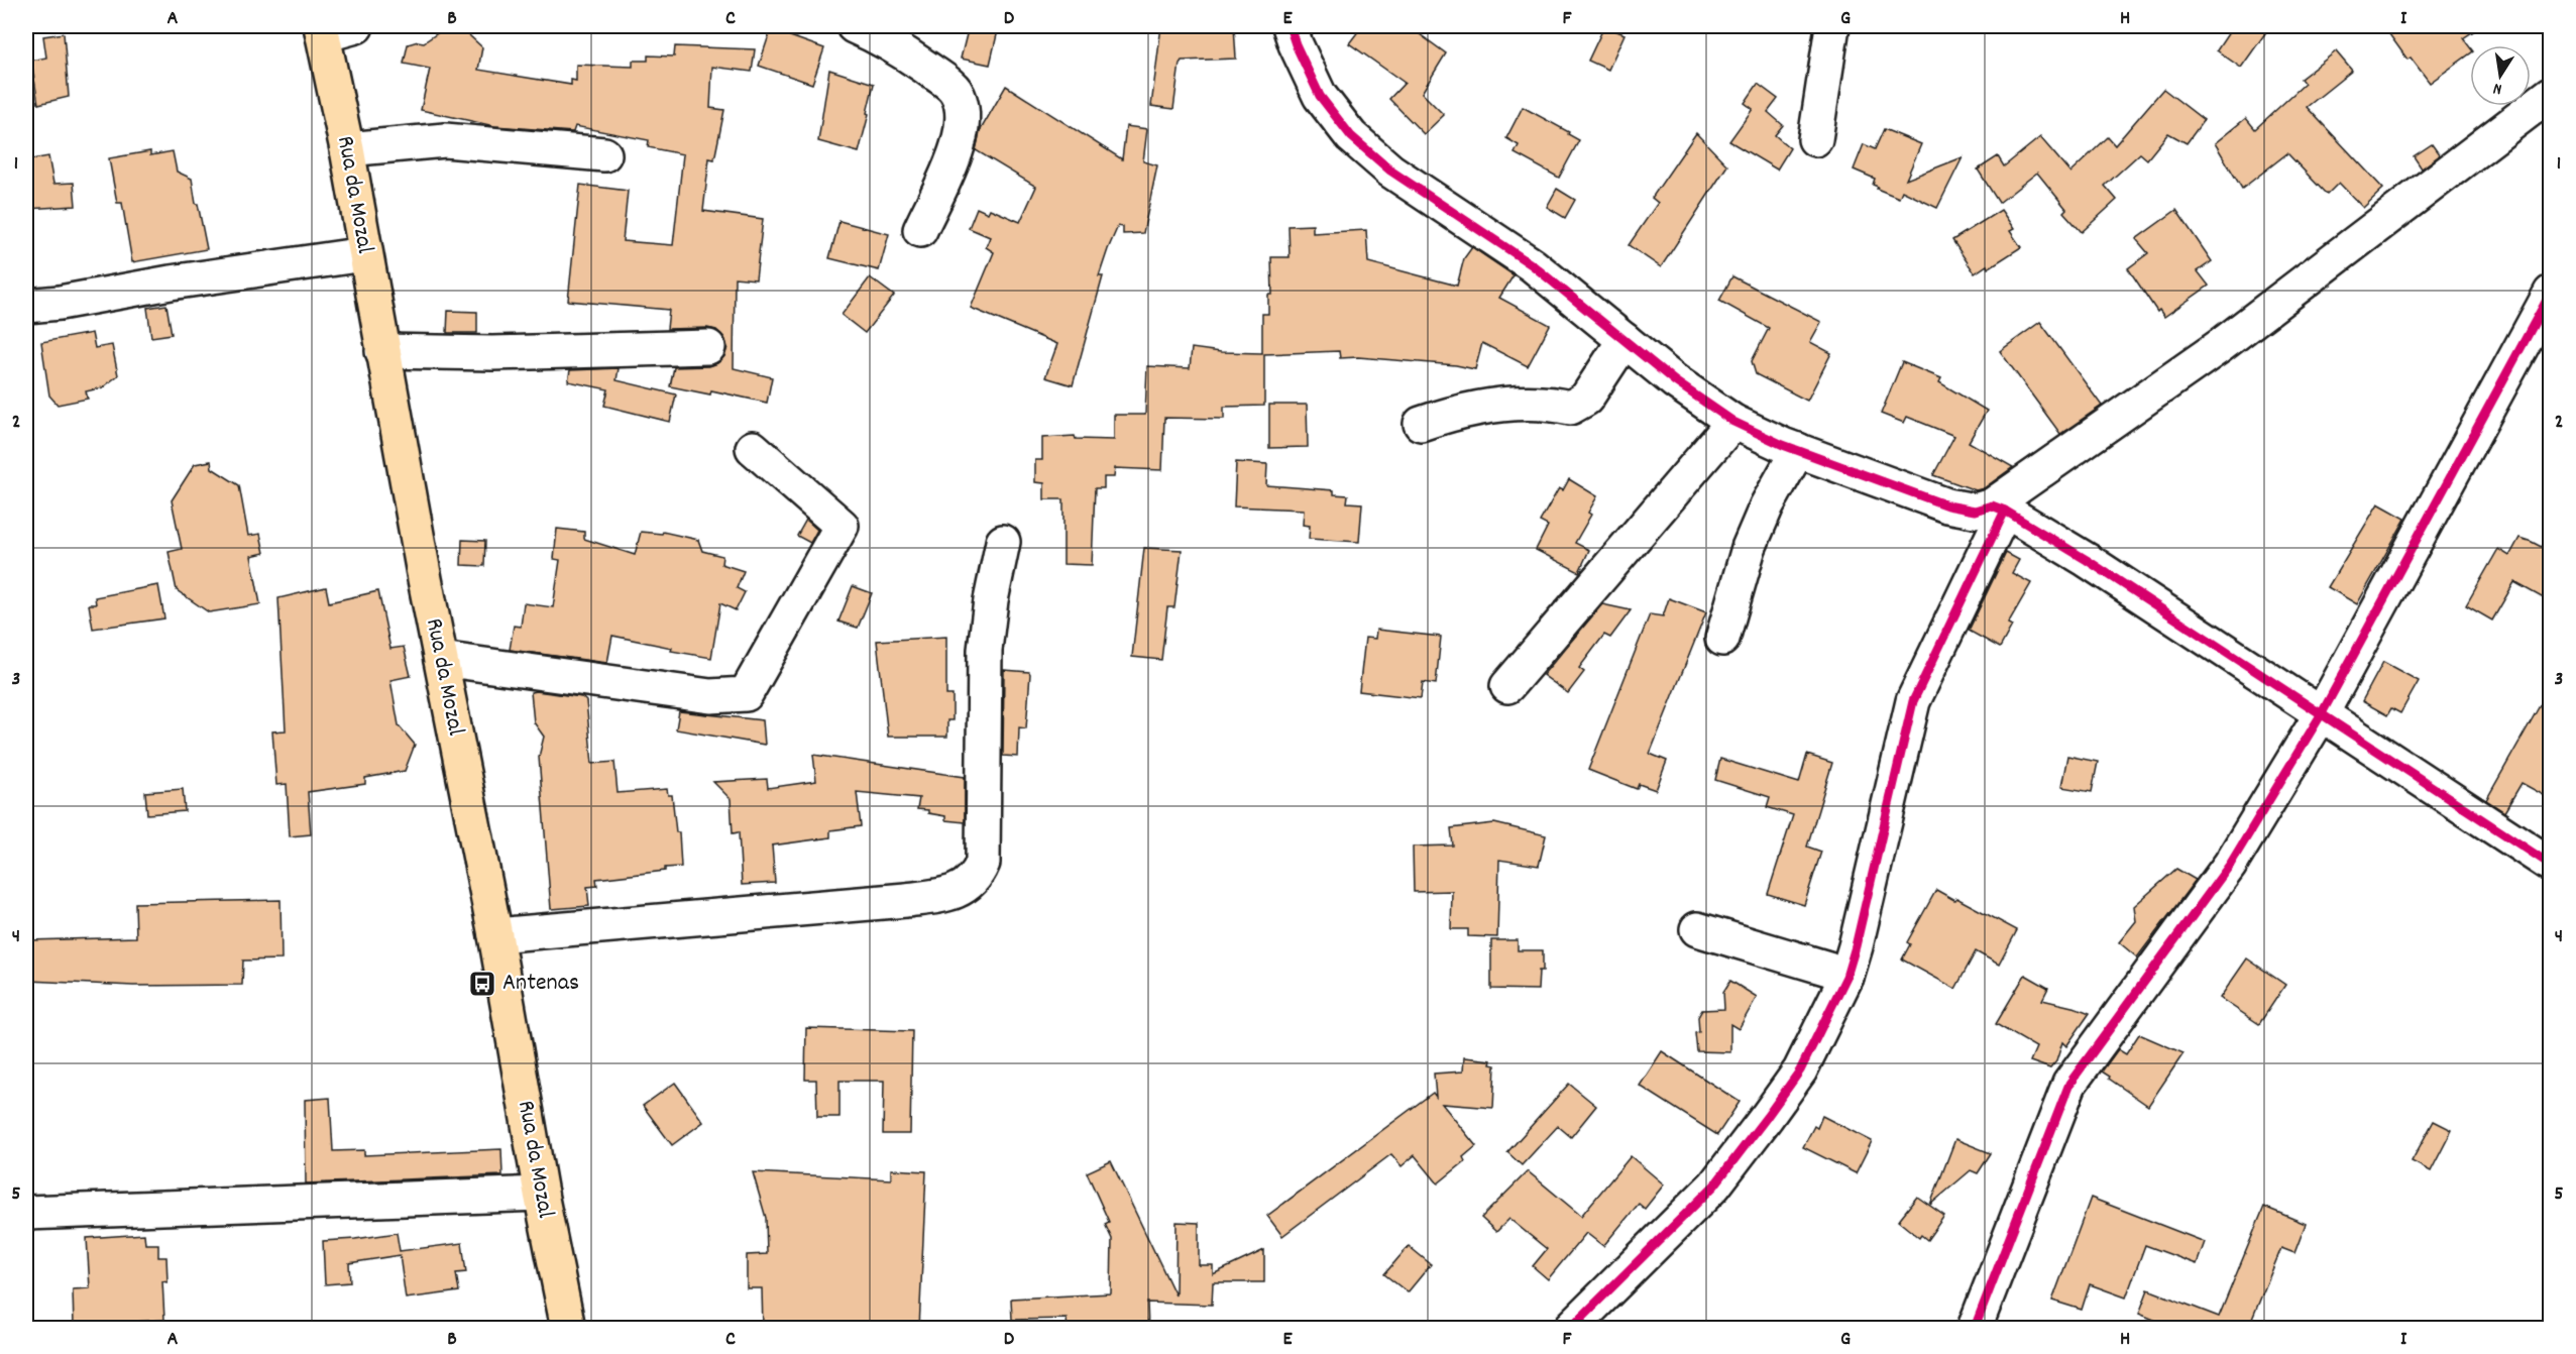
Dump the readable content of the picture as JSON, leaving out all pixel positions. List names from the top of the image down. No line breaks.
{"streets":{"main road":["Rua da Mozal"]},"places":{"bus stop":["Antenas"]},"north":"bottom","grid":{"columns":["A","B","C","D","E","F","G","H","I"],"rows":["1","2","3","4","5"]}}
